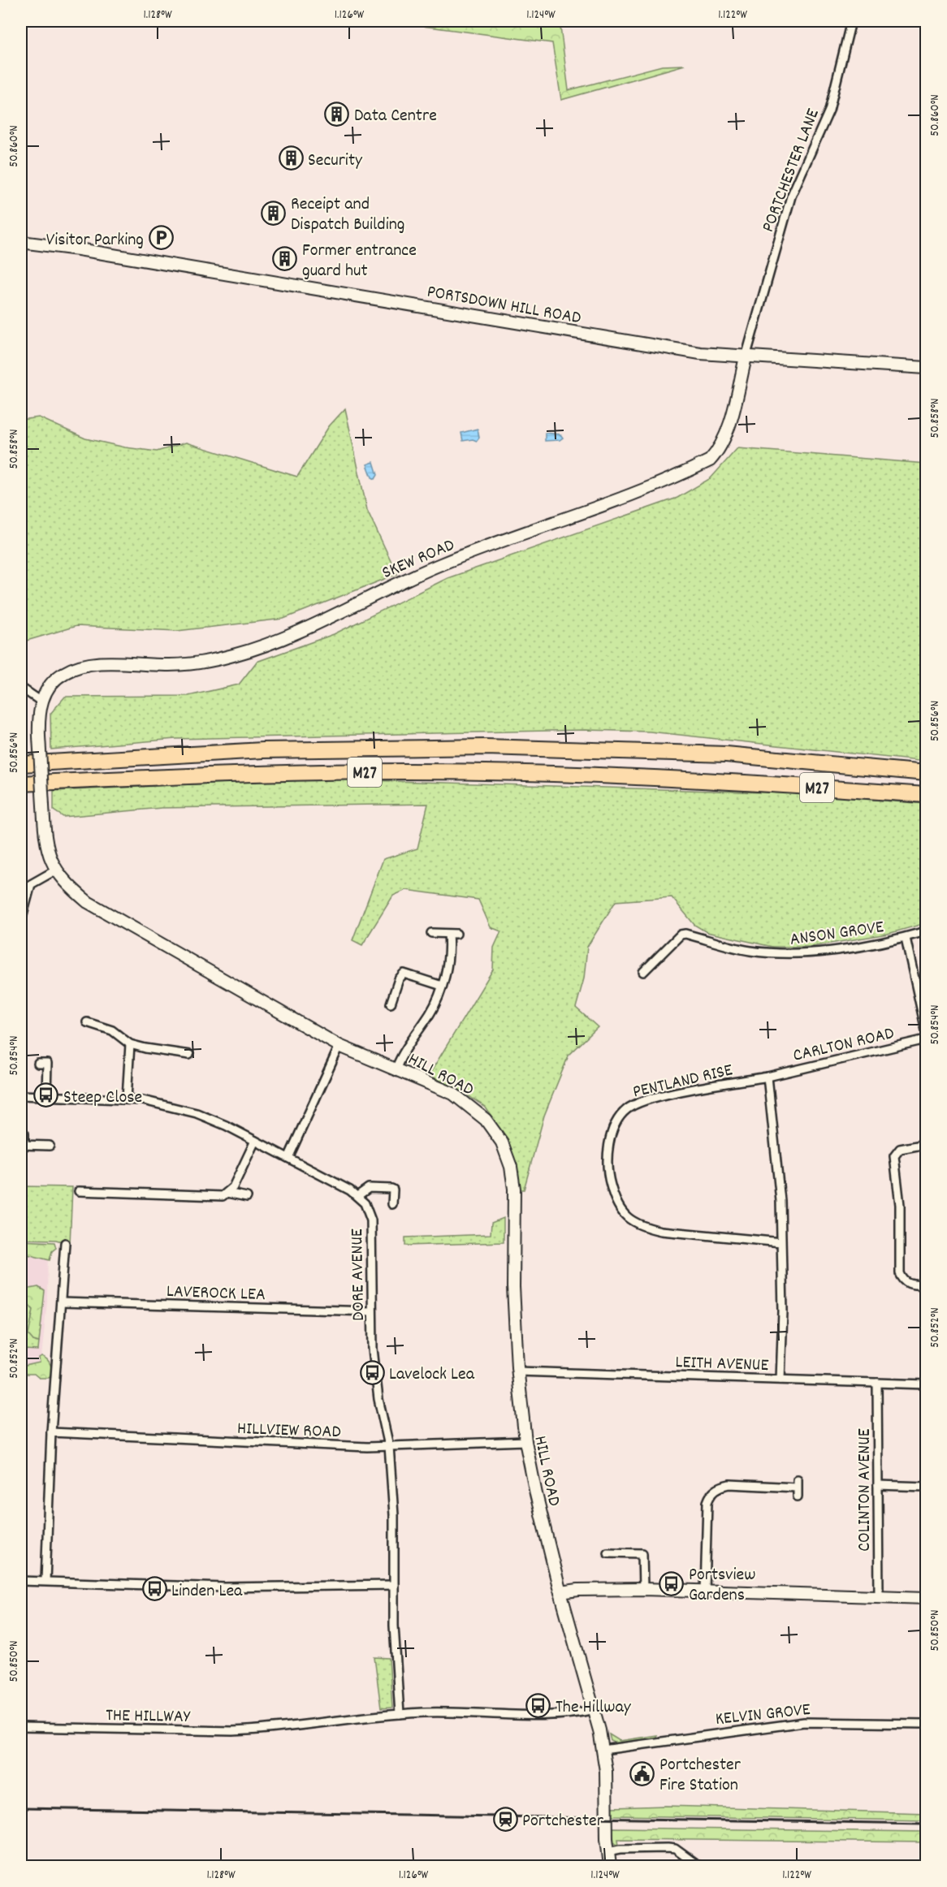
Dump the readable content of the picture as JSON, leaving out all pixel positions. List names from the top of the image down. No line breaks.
{"streets":{"highway":["M27"],"street":["PORTCHESTER LANE","PORTSDOWN HILL ROAD","SKEW ROAD","ANSON GROVE","CARLTON ROAD","HILL ROAD","PENTLAND RISE","DORE AVENUE","LAVEROCK LEA","LEITH AVENUE","HILLVIEW ROAD","COLINTON AVENUE","KELVIN GROVE","THE HILLWAY"]},"crossings":[["PORTCHESTER LANE","PORTSDOWN HILL ROAD"],["PORTCHESTER LANE","SKEW ROAD"],["PORTSDOWN HILL ROAD","SKEW ROAD"],["SKEW ROAD","HILL ROAD"],["CARLTON ROAD","PENTLAND RISE"],["HILL ROAD","LEITH AVENUE"],["HILL ROAD","HILLVIEW ROAD"],["HILL ROAD","KELVIN GROVE"],["HILL ROAD","THE HILLWAY"],["DORE AVENUE","LAVEROCK LEA"],["DORE AVENUE","HILLVIEW ROAD"],["DORE AVENUE","THE HILLWAY"],["LEITH AVENUE","COLINTON AVENUE"]],"places":{"building":["Data Centre","Security","Receipt and Dispatch Building","Former entrance guard hut"],"parking":["Visitor Parking"],"bus stop":["Steep Close","Lavelock Lea","Portsview Gardens","Linden Lea","The Hillway"],"public building":["Portchester Fire Station"],"station":["Portchester"]},"coordinates":["1.128°W","1.126°W","1.124°W","1.122°W","50.860°N","50.858°N","50.856°N","50.854°N","50.852°N","50.850°N"]}
